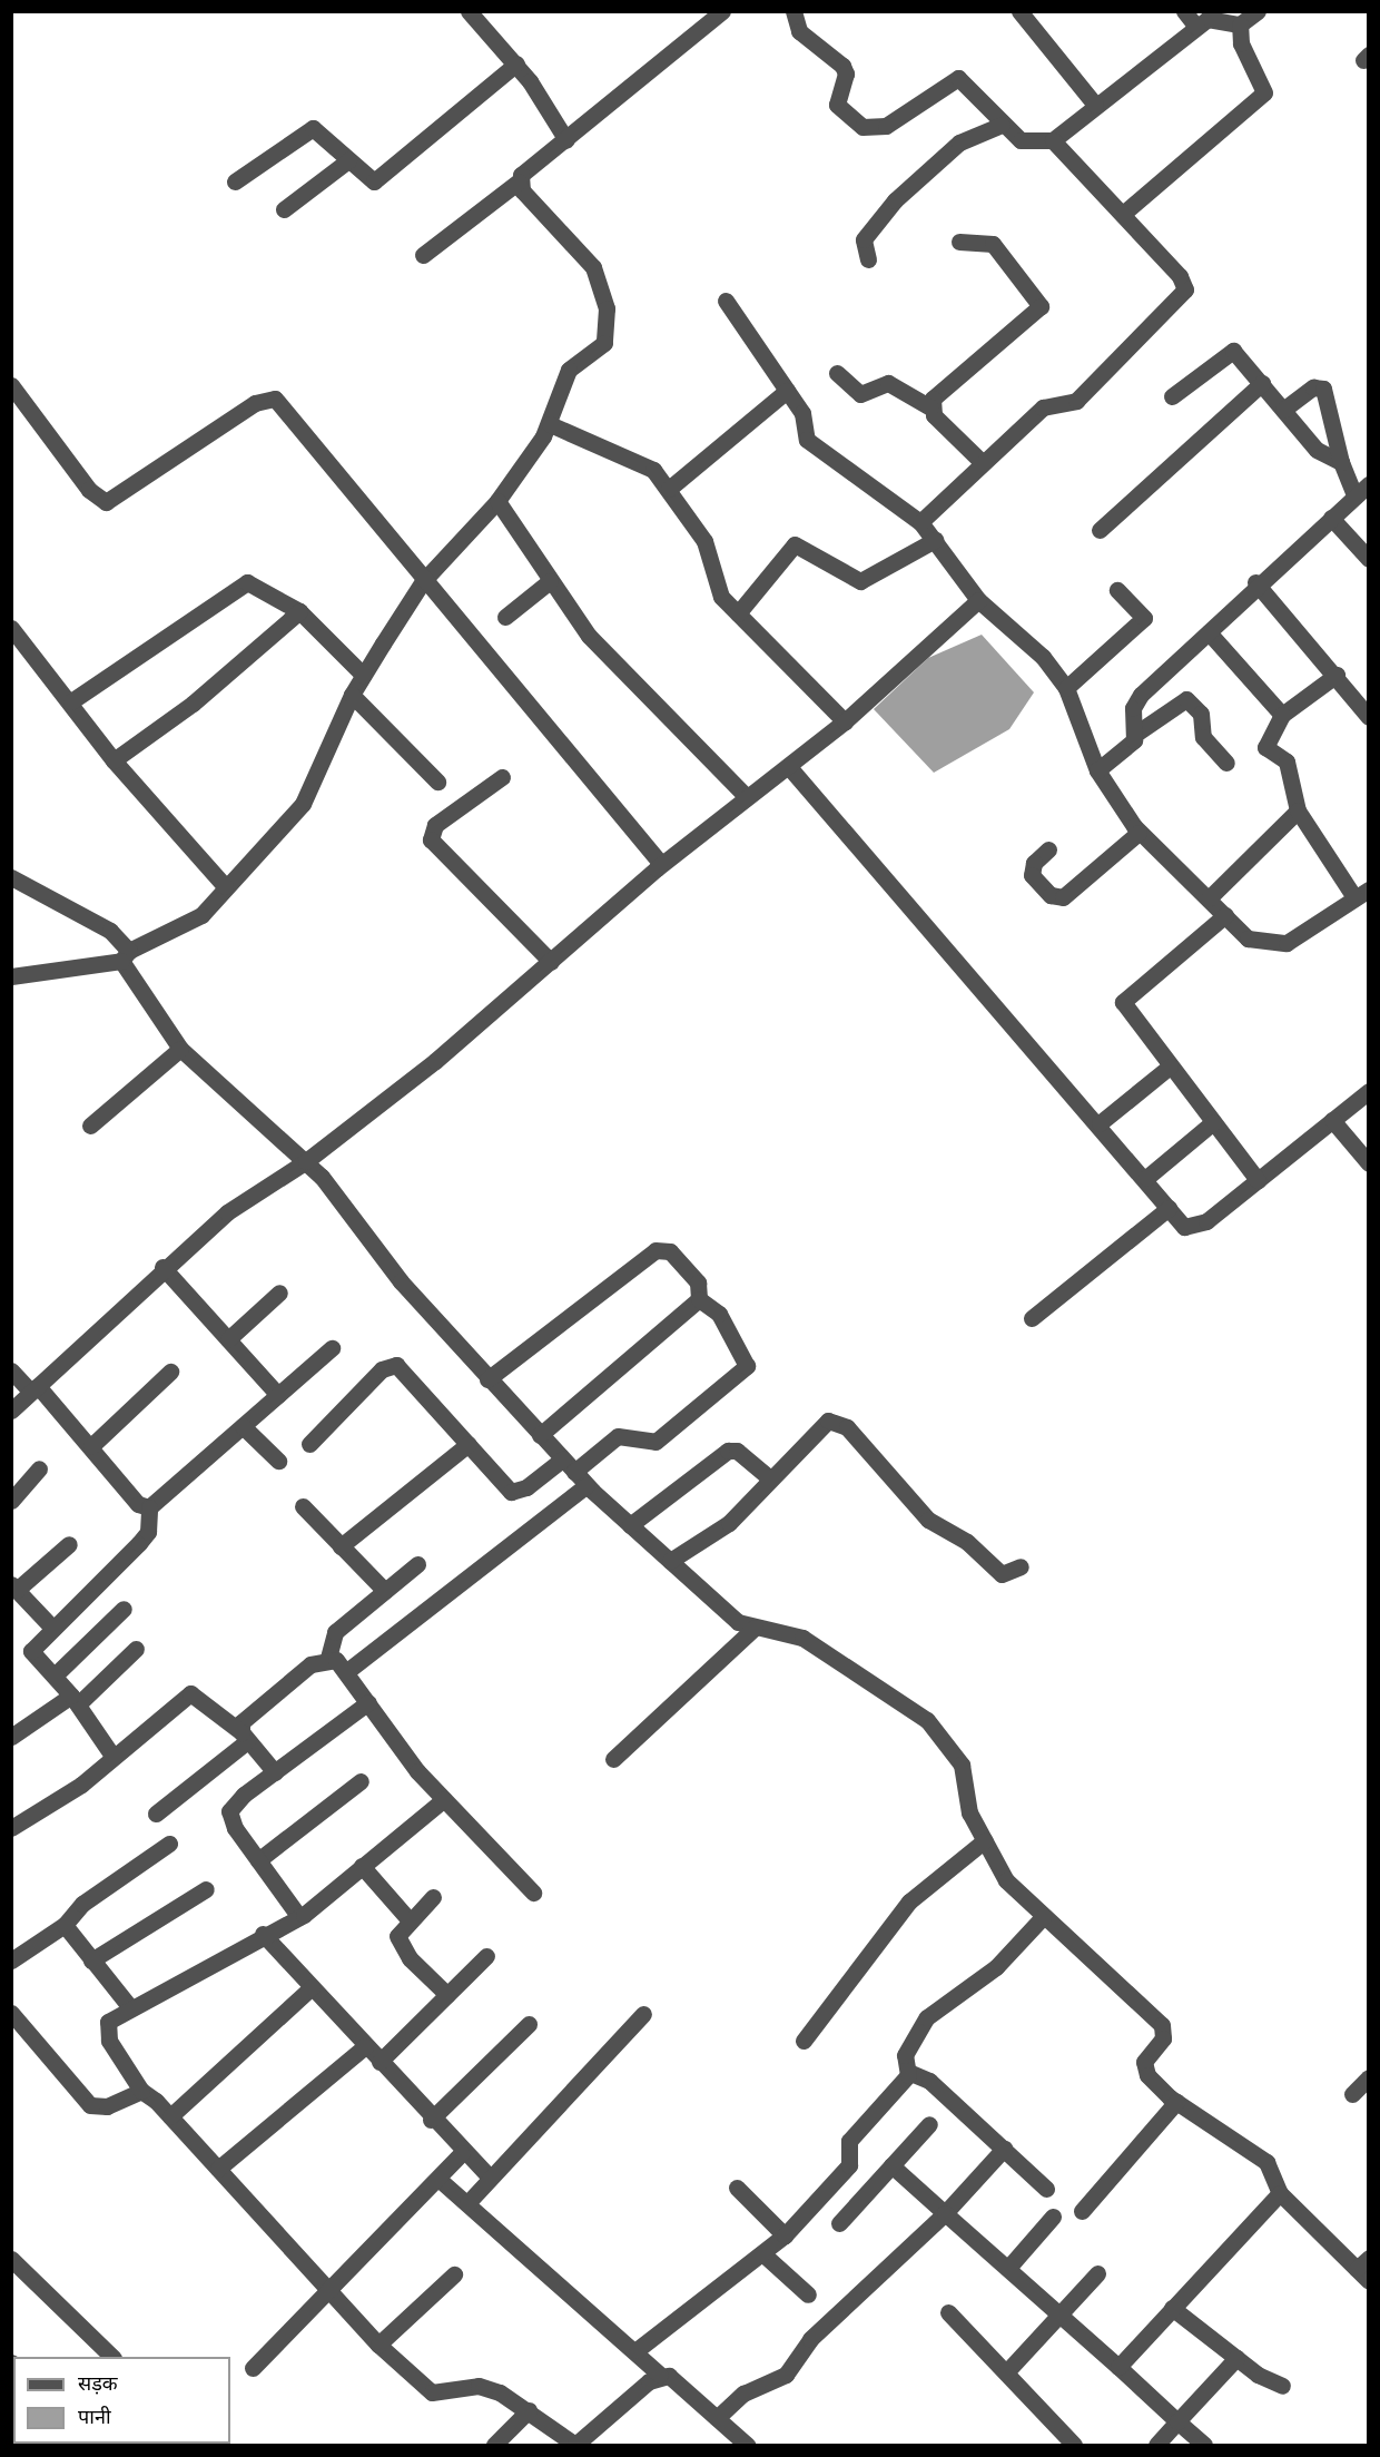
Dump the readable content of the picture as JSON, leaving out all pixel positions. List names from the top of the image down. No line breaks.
{"legend":["सड़क","पानी"]}
